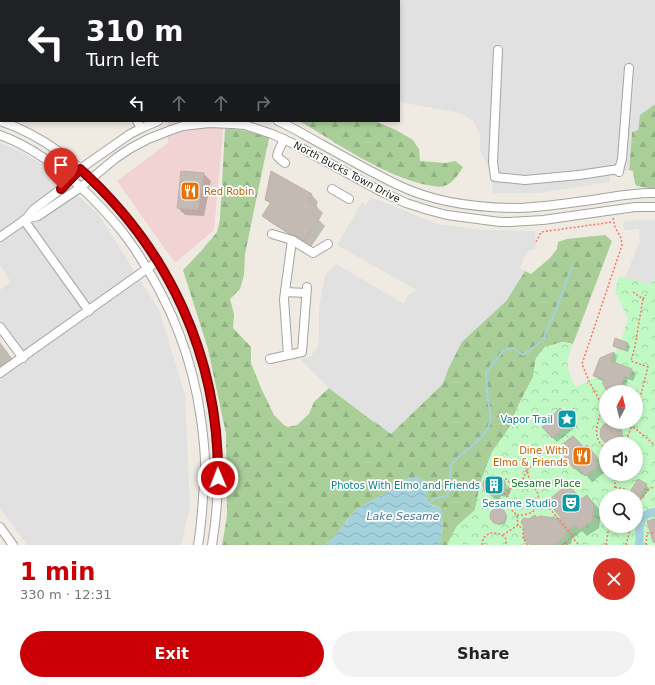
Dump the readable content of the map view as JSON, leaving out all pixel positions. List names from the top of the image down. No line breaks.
{"streets":{"street":["North Bucks Town Drive"]},"water":["Lake Sesame"],"parks":["Sesame Place"],"places":{"restaurant":["Red Robin","Dine With Elmo & Friends"],"place":["Vapor Trail"],"building":["Photos With Elmo and Friends"],"theatre":["Sesame Studio"]},"north":"top","page":{"turn":["310 m","Turn left"],"heading":["1 min","330 m · 12:31"],"buttons":["Exit","Share"]}}
